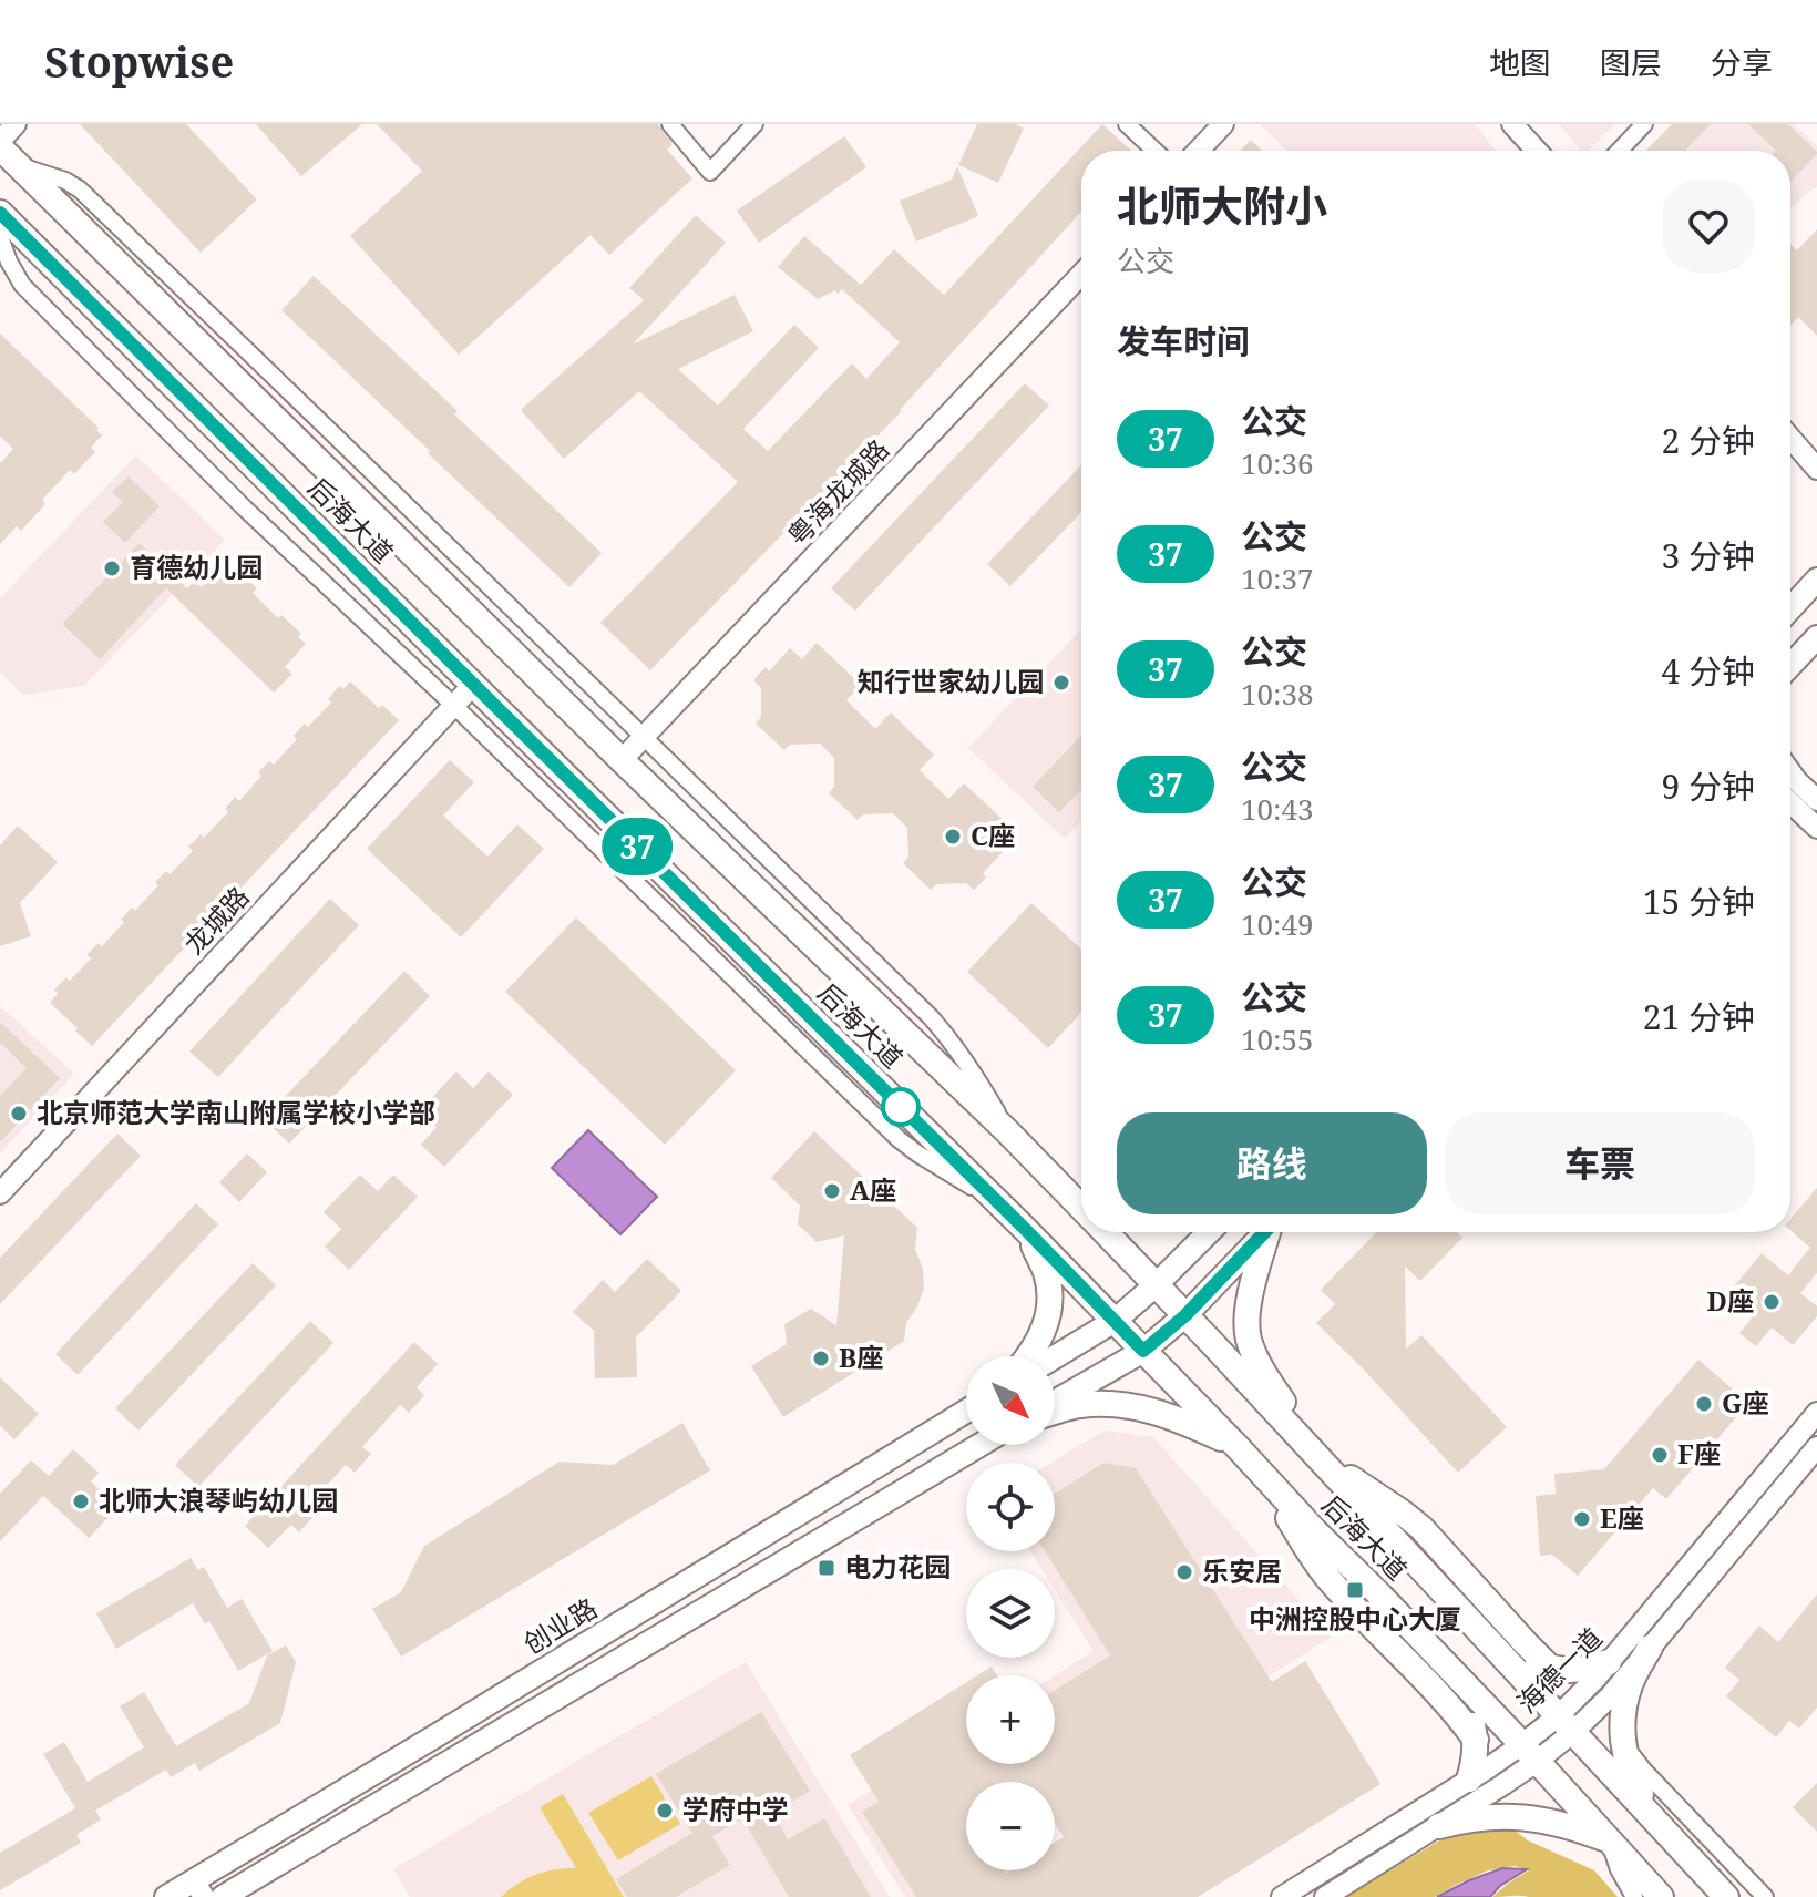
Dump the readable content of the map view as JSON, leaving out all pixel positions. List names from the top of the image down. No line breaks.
{"streets":{"main road":["后海大道","创业路"],"street":["粤海龙城路","龙城路","海德一道"]},"crossings":[["粤海龙城路","后海大道"],["后海大道","龙城路"],["后海大道","海德一道"]],"places":{"other":["育德幼儿园","知行世家幼儿园","C座","北京师范大学南山附属学校小学部","A座","D座","B座","G座","F座","北师大浪琴屿幼儿园","E座","乐安居","学府中学"],"transit":["电力花园","中洲控股中心大厦"]},"lines":["bus line 37"],"north":"bottom right","page":{"header":"Stopwise","nav":["地图","图层","分享"],"on_map":"37","heading":[["北师大附小","公交"],"发车时间"],"list":[{"mark":"37","name":"公交","note":"10:36","value":"2 分钟"},{"mark":"37","name":"公交","note":"10:37","value":"3 分钟"},{"mark":"37","name":"公交","note":"10:38","value":"4 分钟"},{"mark":"37","name":"公交","note":"10:43","value":"9 分钟"},{"mark":"37","name":"公交","note":"10:49","value":"15 分钟"},{"mark":"37","name":"公交","note":"10:55","value":"21 分钟"}],"buttons":["路线","车票"],"map_buttons":["+","−"]}}
